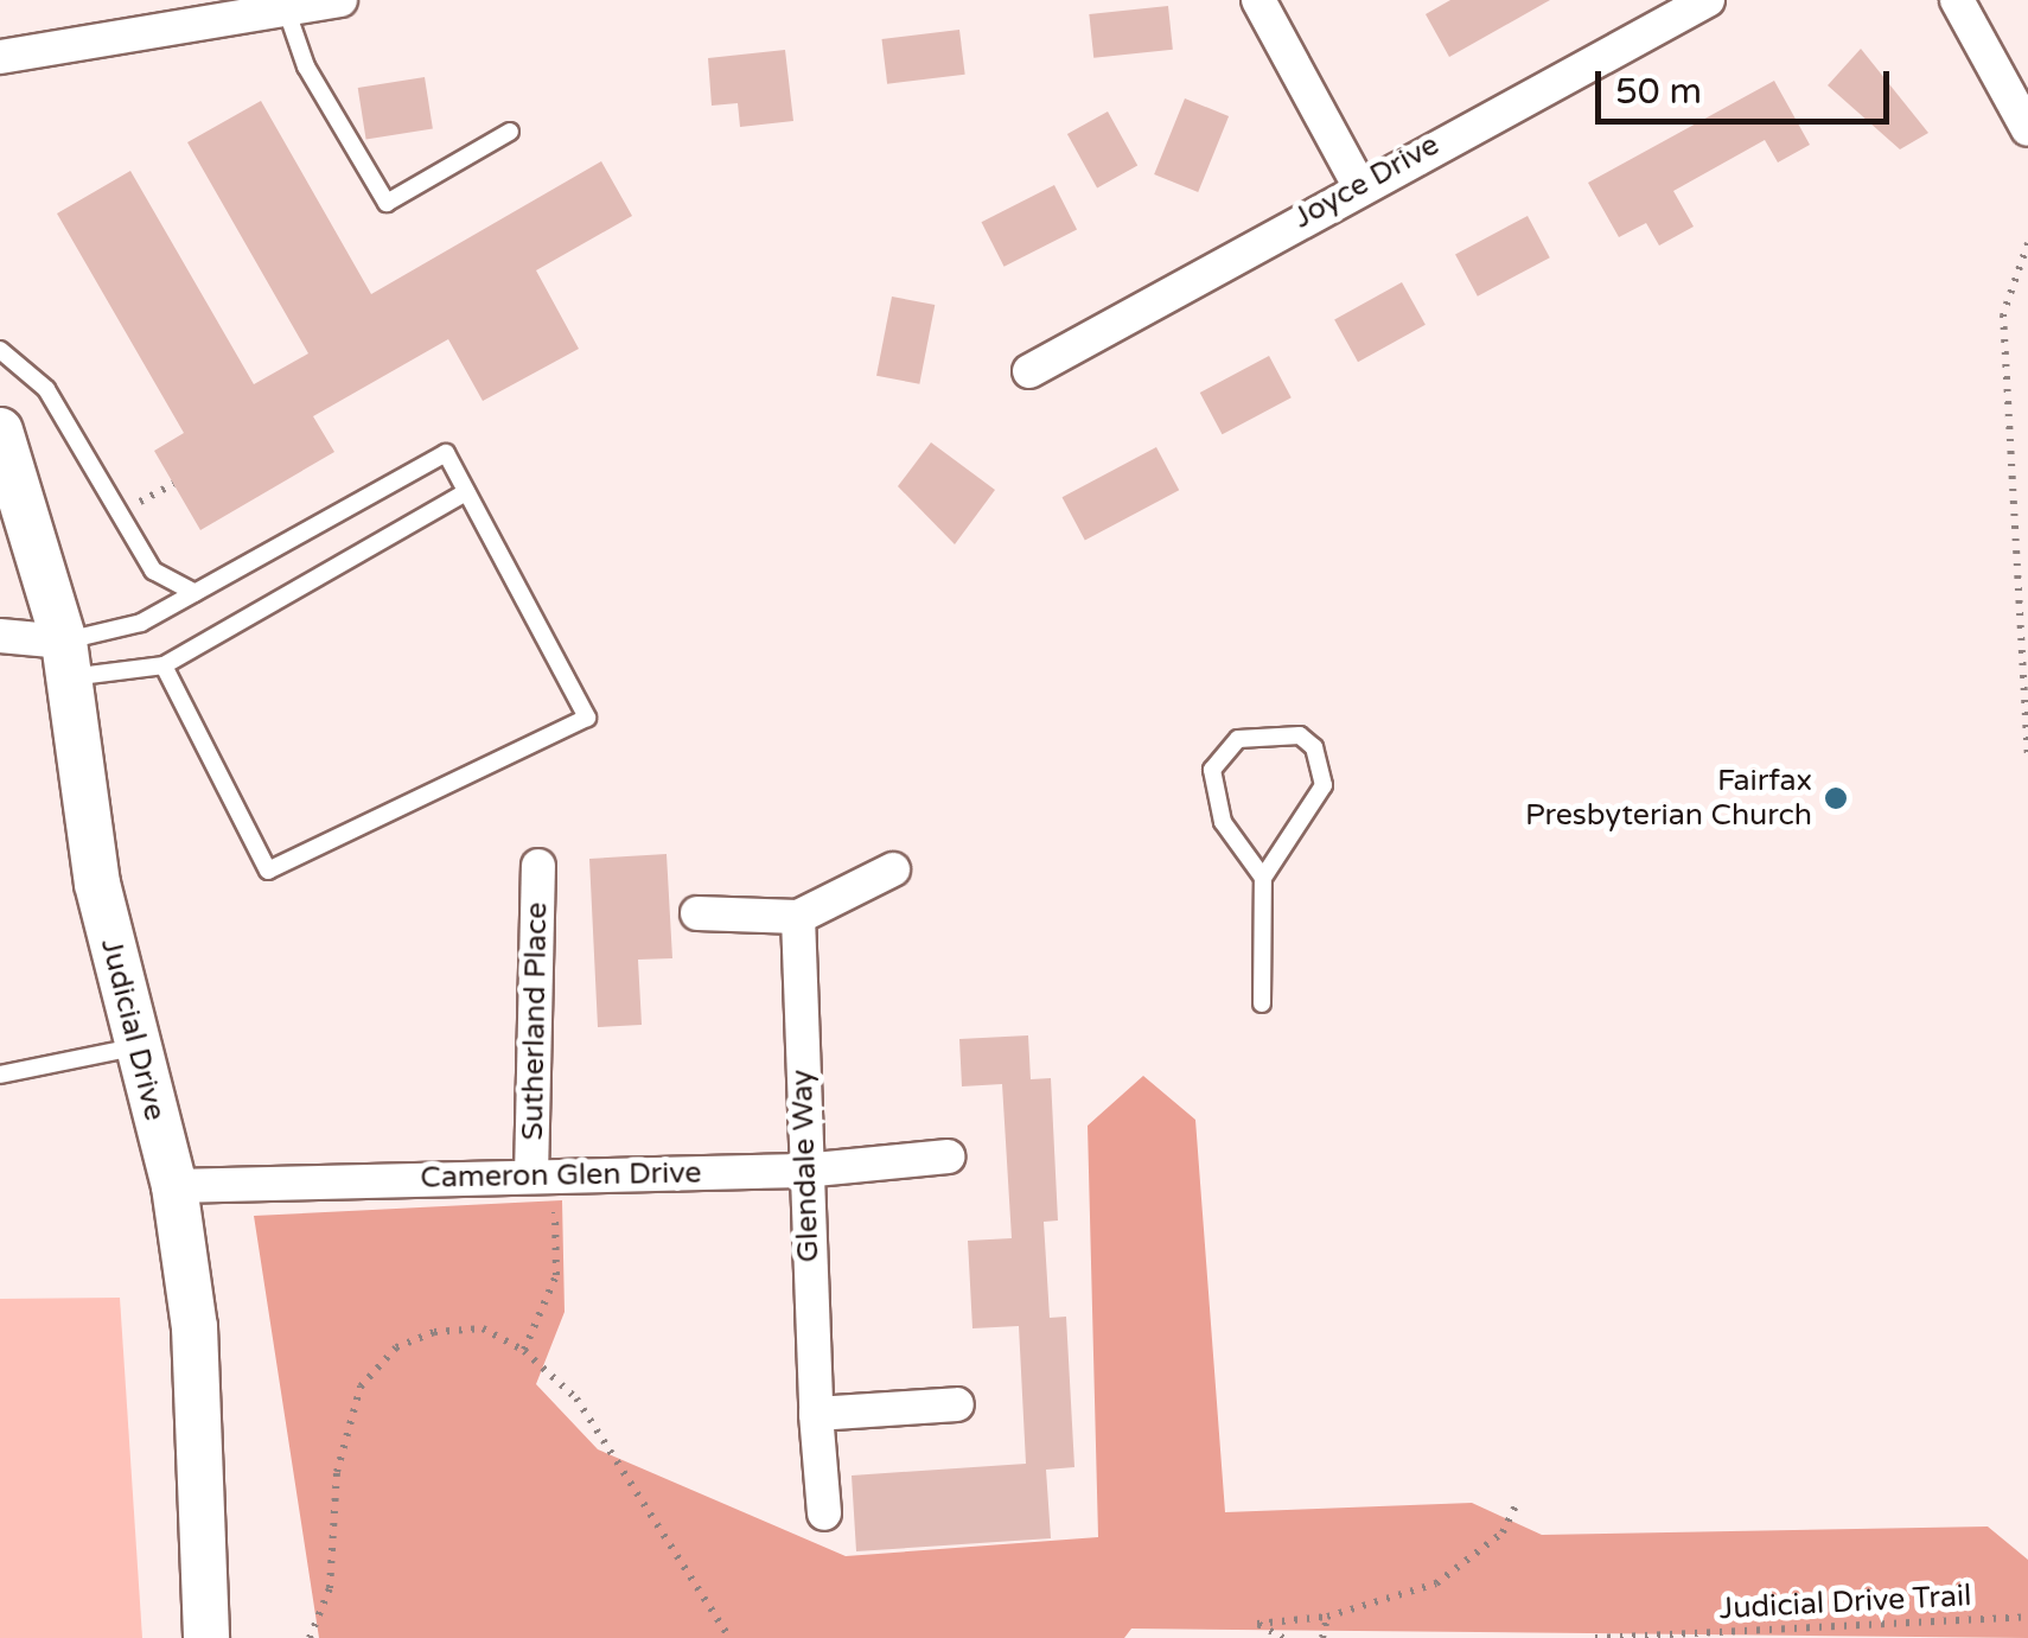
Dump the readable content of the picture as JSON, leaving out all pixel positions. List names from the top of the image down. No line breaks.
{"streets":{"street":["Joyce Drive","Sutherland Place","Judicial Drive","Glendale Way","Cameron Glen Drive"],"path":["Judicial Drive Trail"]},"crossings":[["Sutherland Place","Cameron Glen Drive"],["Judicial Drive","Cameron Glen Drive"],["Glendale Way","Cameron Glen Drive"]],"places":["Fairfax Presbyterian Church"],"scale_bar":"50 m"}
